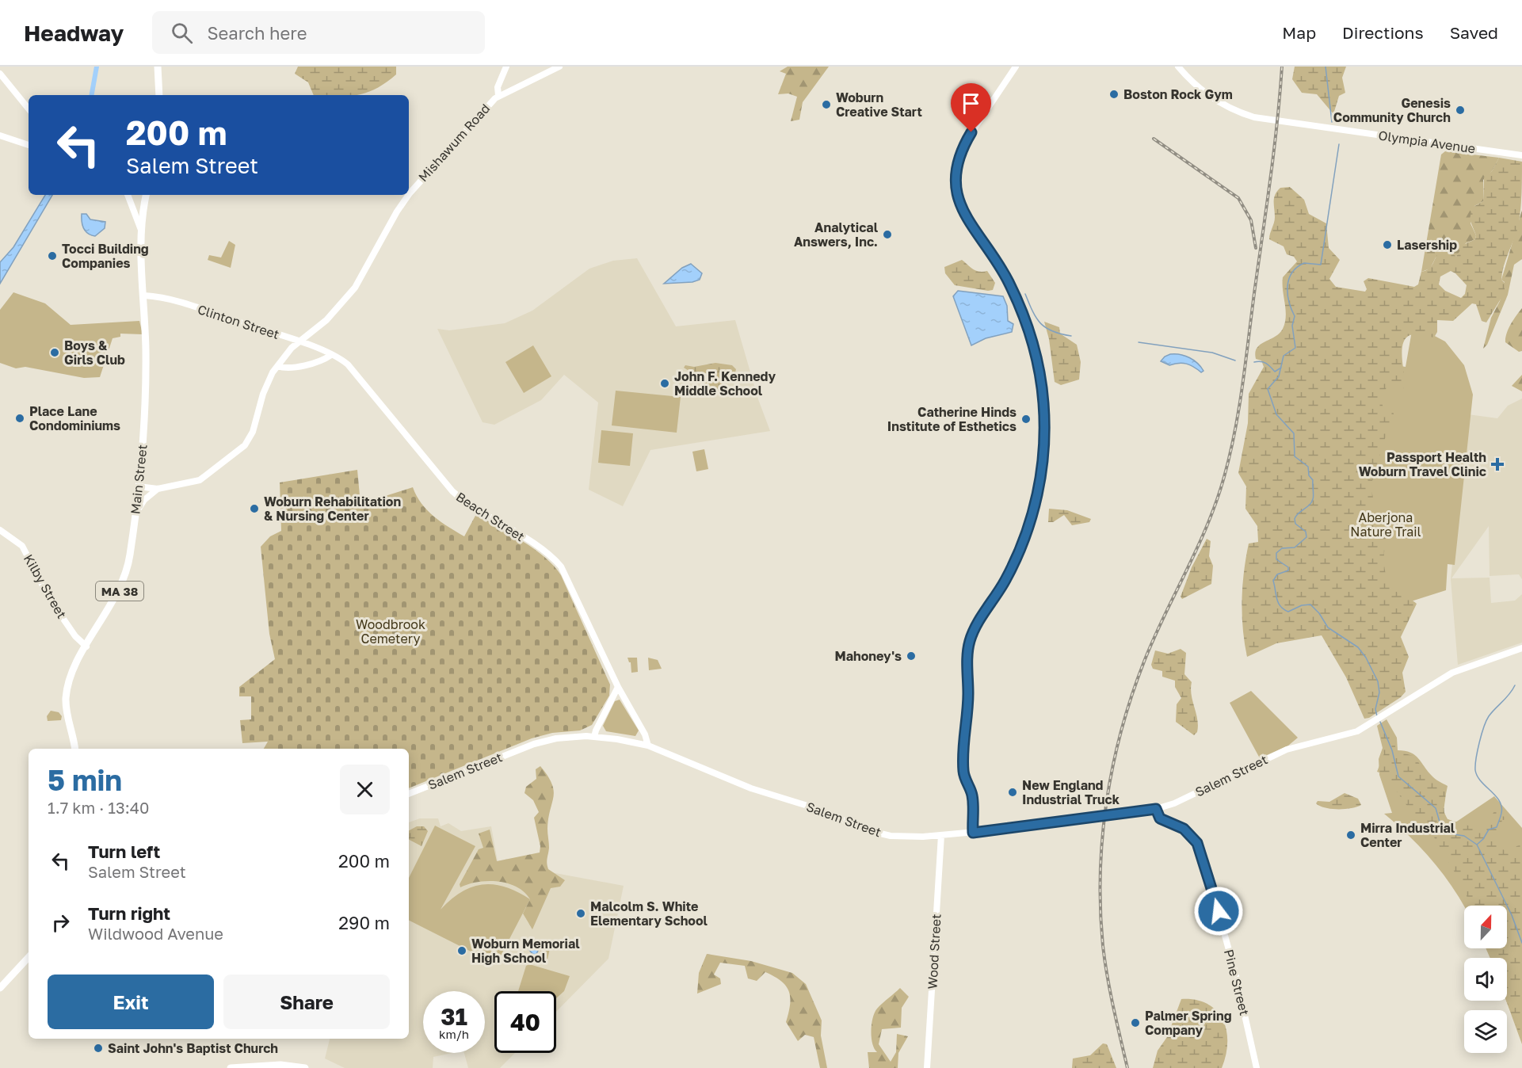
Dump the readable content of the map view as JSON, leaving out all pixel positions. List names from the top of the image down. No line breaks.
{"streets":{"main road":["Main Street","MA 38"],"street":["Olympia Avenue","Mishawum Road","Clinton Street","Beach Street","Kilby Street","Salem Street","Wood Street","Pine Street"]},"crossings":[["Mishawum Road","Clinton Street"],["Mishawum Road","Main Street"],["Clinton Street","Main Street"],["Clinton Street","Beach Street"],["Main Street","Kilby Street"],["Beach Street","Salem Street"],["Salem Street","Wood Street"],["Salem Street","Pine Street"]],"parks":["Aberjona Nature Trail","Woodbrook Cemetery"],"places":{"other":["Boston Rock Gym","Woburn Creative Start","Genesis Community Church","Analytical Answers, Inc.","Lasership","Tocci Building Companies","Boys & Girls Club","John F. Kennedy Middle School","Place Lane Condominiums","Catherine Hinds Institute of Esthetics","Woburn Rehabilitation & Nursing Center","Mahoney's","New England Industrial Truck","Mirra Industrial Center","Malcolm S. White Elementary School","Woburn Memorial High School","Palmer Spring Company","Saint John's Baptist Church"],"health":["Passport Health Woburn Travel Clinic"]},"north":"top","page":{"header":"Headway","search":"Search here","nav":["Map","Directions","Saved"],"turn":["200 m","Salem Street"],"heading":["5 min","1.7 km · 13:40"],"list":[{"name":"Turn left","note":"Salem Street","value":"200 m"},{"name":"Turn right","note":"Wildwood Avenue","value":"290 m"}],"buttons":["Exit","Share"],"speed":"31 km/h","limit":"40"}}
